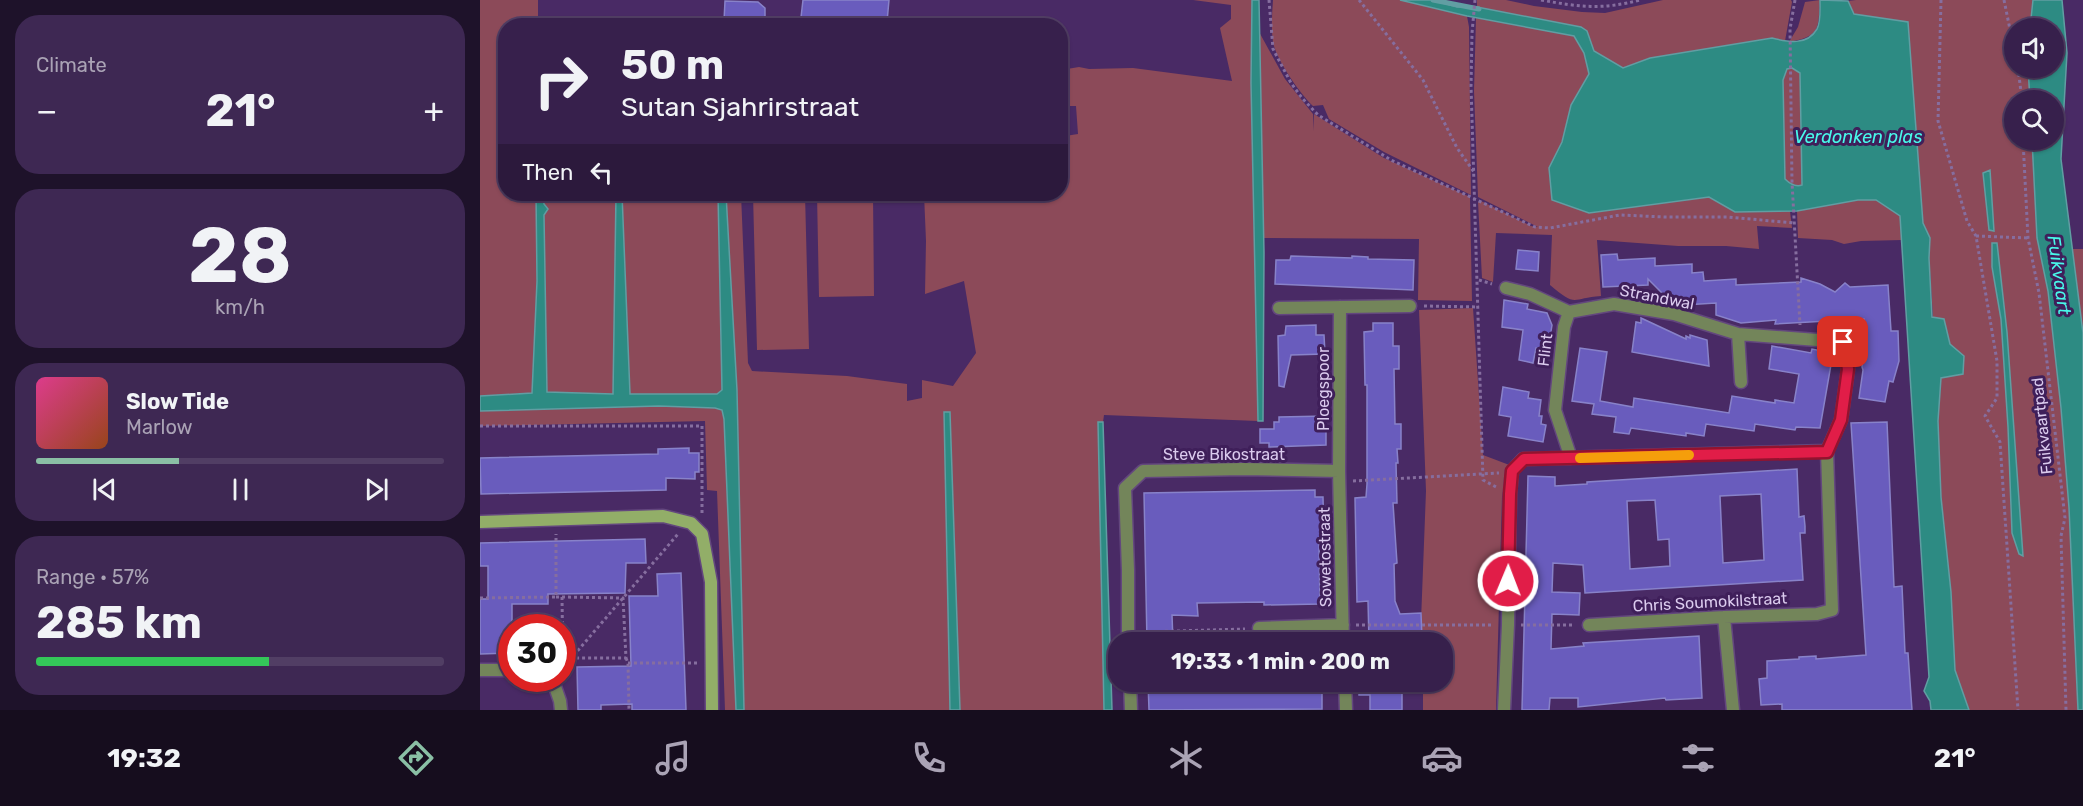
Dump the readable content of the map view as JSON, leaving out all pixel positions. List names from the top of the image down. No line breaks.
{"streets":{"street":["Strandwal","Flint","Ploegspoor","Steve Bikostraat","Sowetostraat","Chris Soumokilstraat"],"path":["Fuikvaartpad"]},"crossings":[["Strandwal","Flint"],["Strandwal","Chris Soumokilstraat"],["Ploegspoor","Steve Bikostraat"],["Ploegspoor","Sowetostraat"],["Steve Bikostraat","Sowetostraat"]],"water":["Verdonken plas","Fuikvaart"],"page":{"tile":["Climate",["28","km/h"],["Range · 57%","285 km"]],"turn":["50 m","Sutan Sjahrirstraat"],"heat":["−","21°","+"],"then":"Then","song":["Slow Tide","Marlow"],"limit":"30","trip":"19:33 · 1 min · 200 m","tabs":["19:32","21°"]}}
